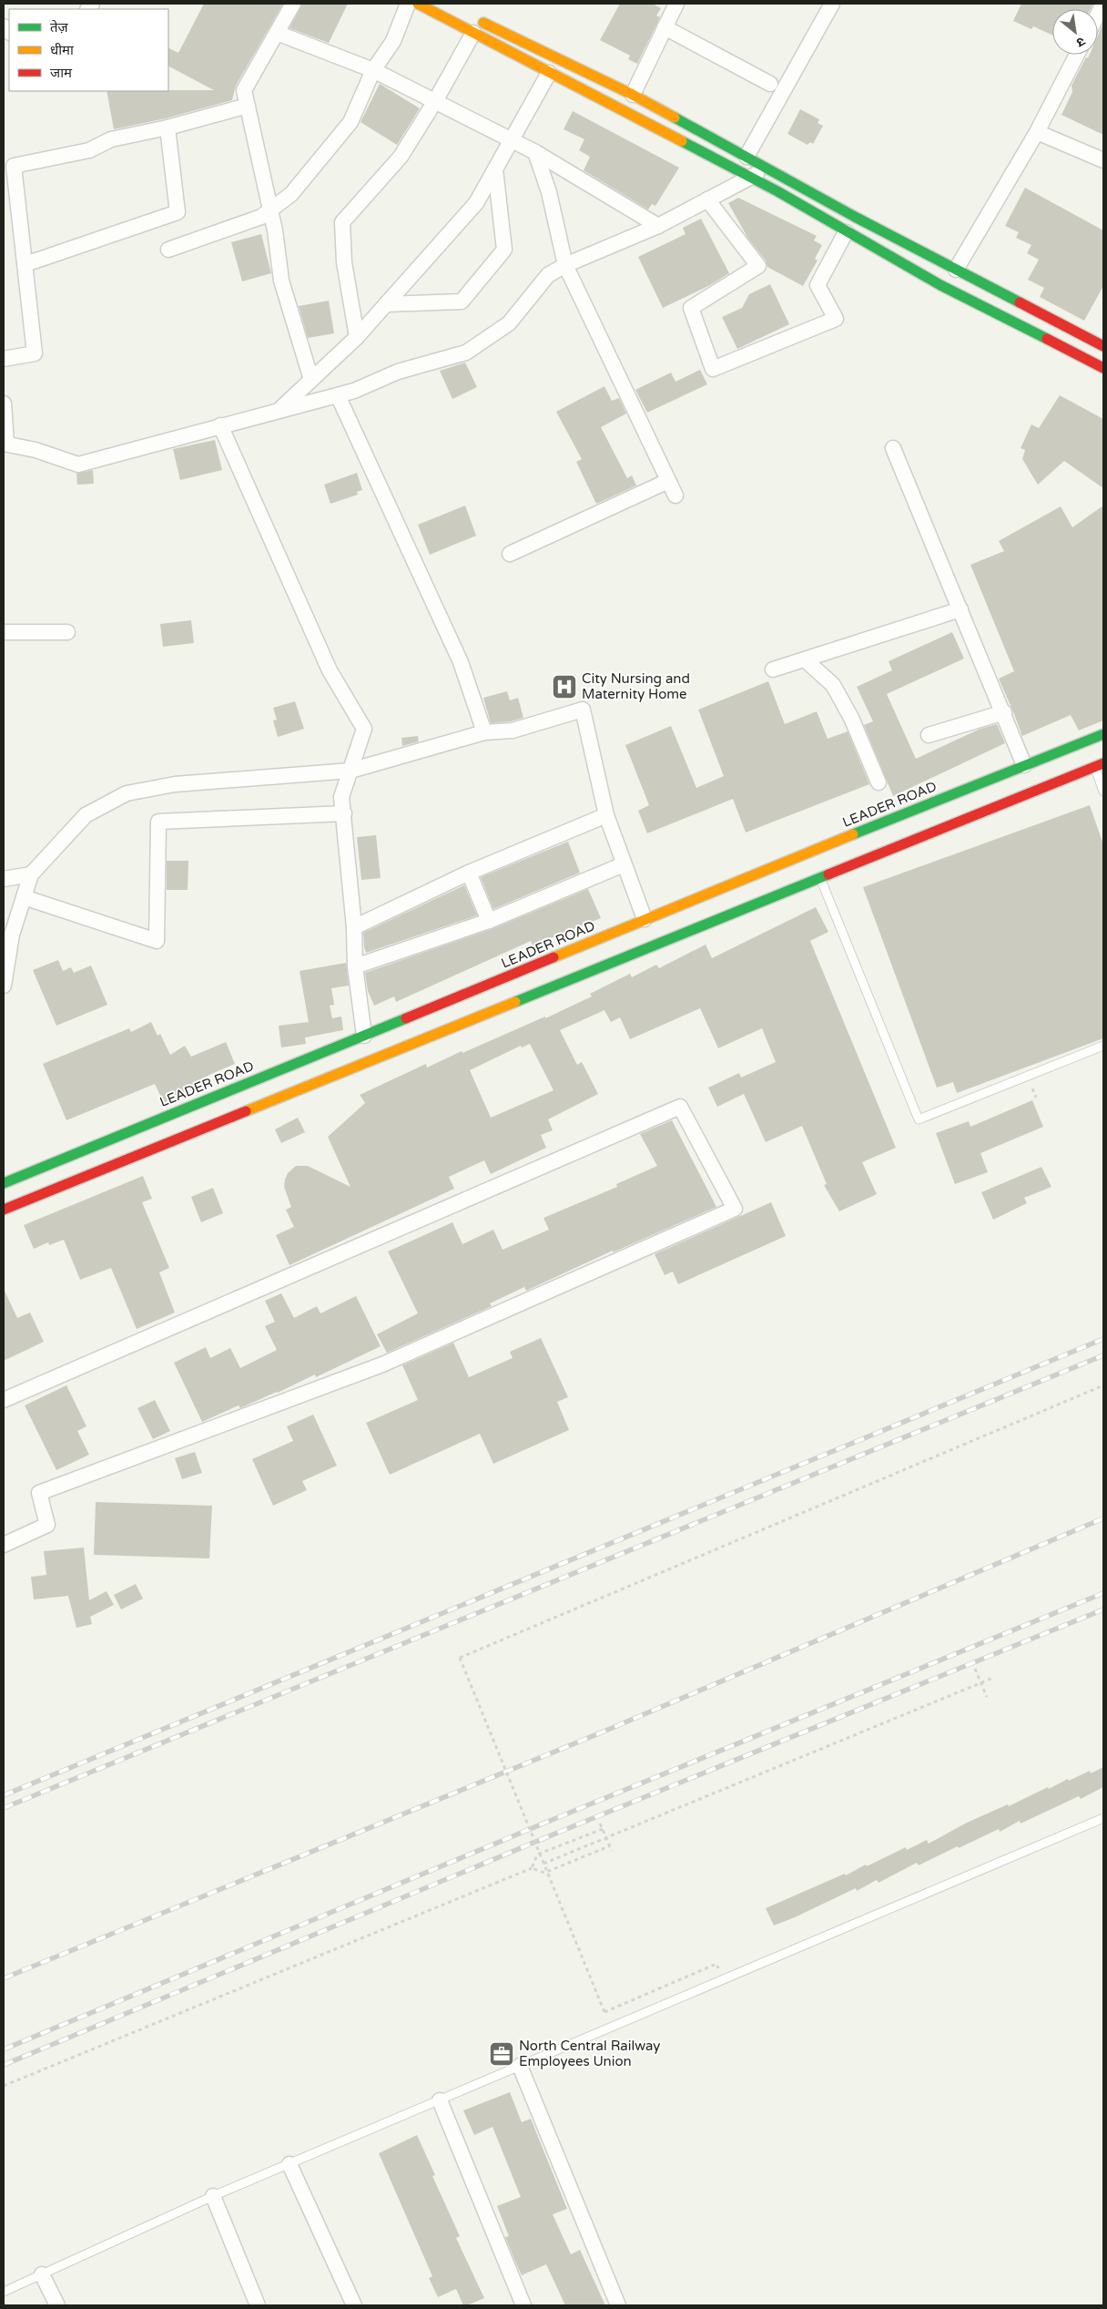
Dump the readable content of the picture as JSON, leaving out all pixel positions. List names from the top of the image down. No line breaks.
{"streets":{"main road":["LEADER ROAD"]},"places":{"hospital":["City Nursing and Maternity Home"],"office":["North Central Railway Employees Union"]},"legend":["तेज़","धीमा","जाम"],"north":"bottom right"}
